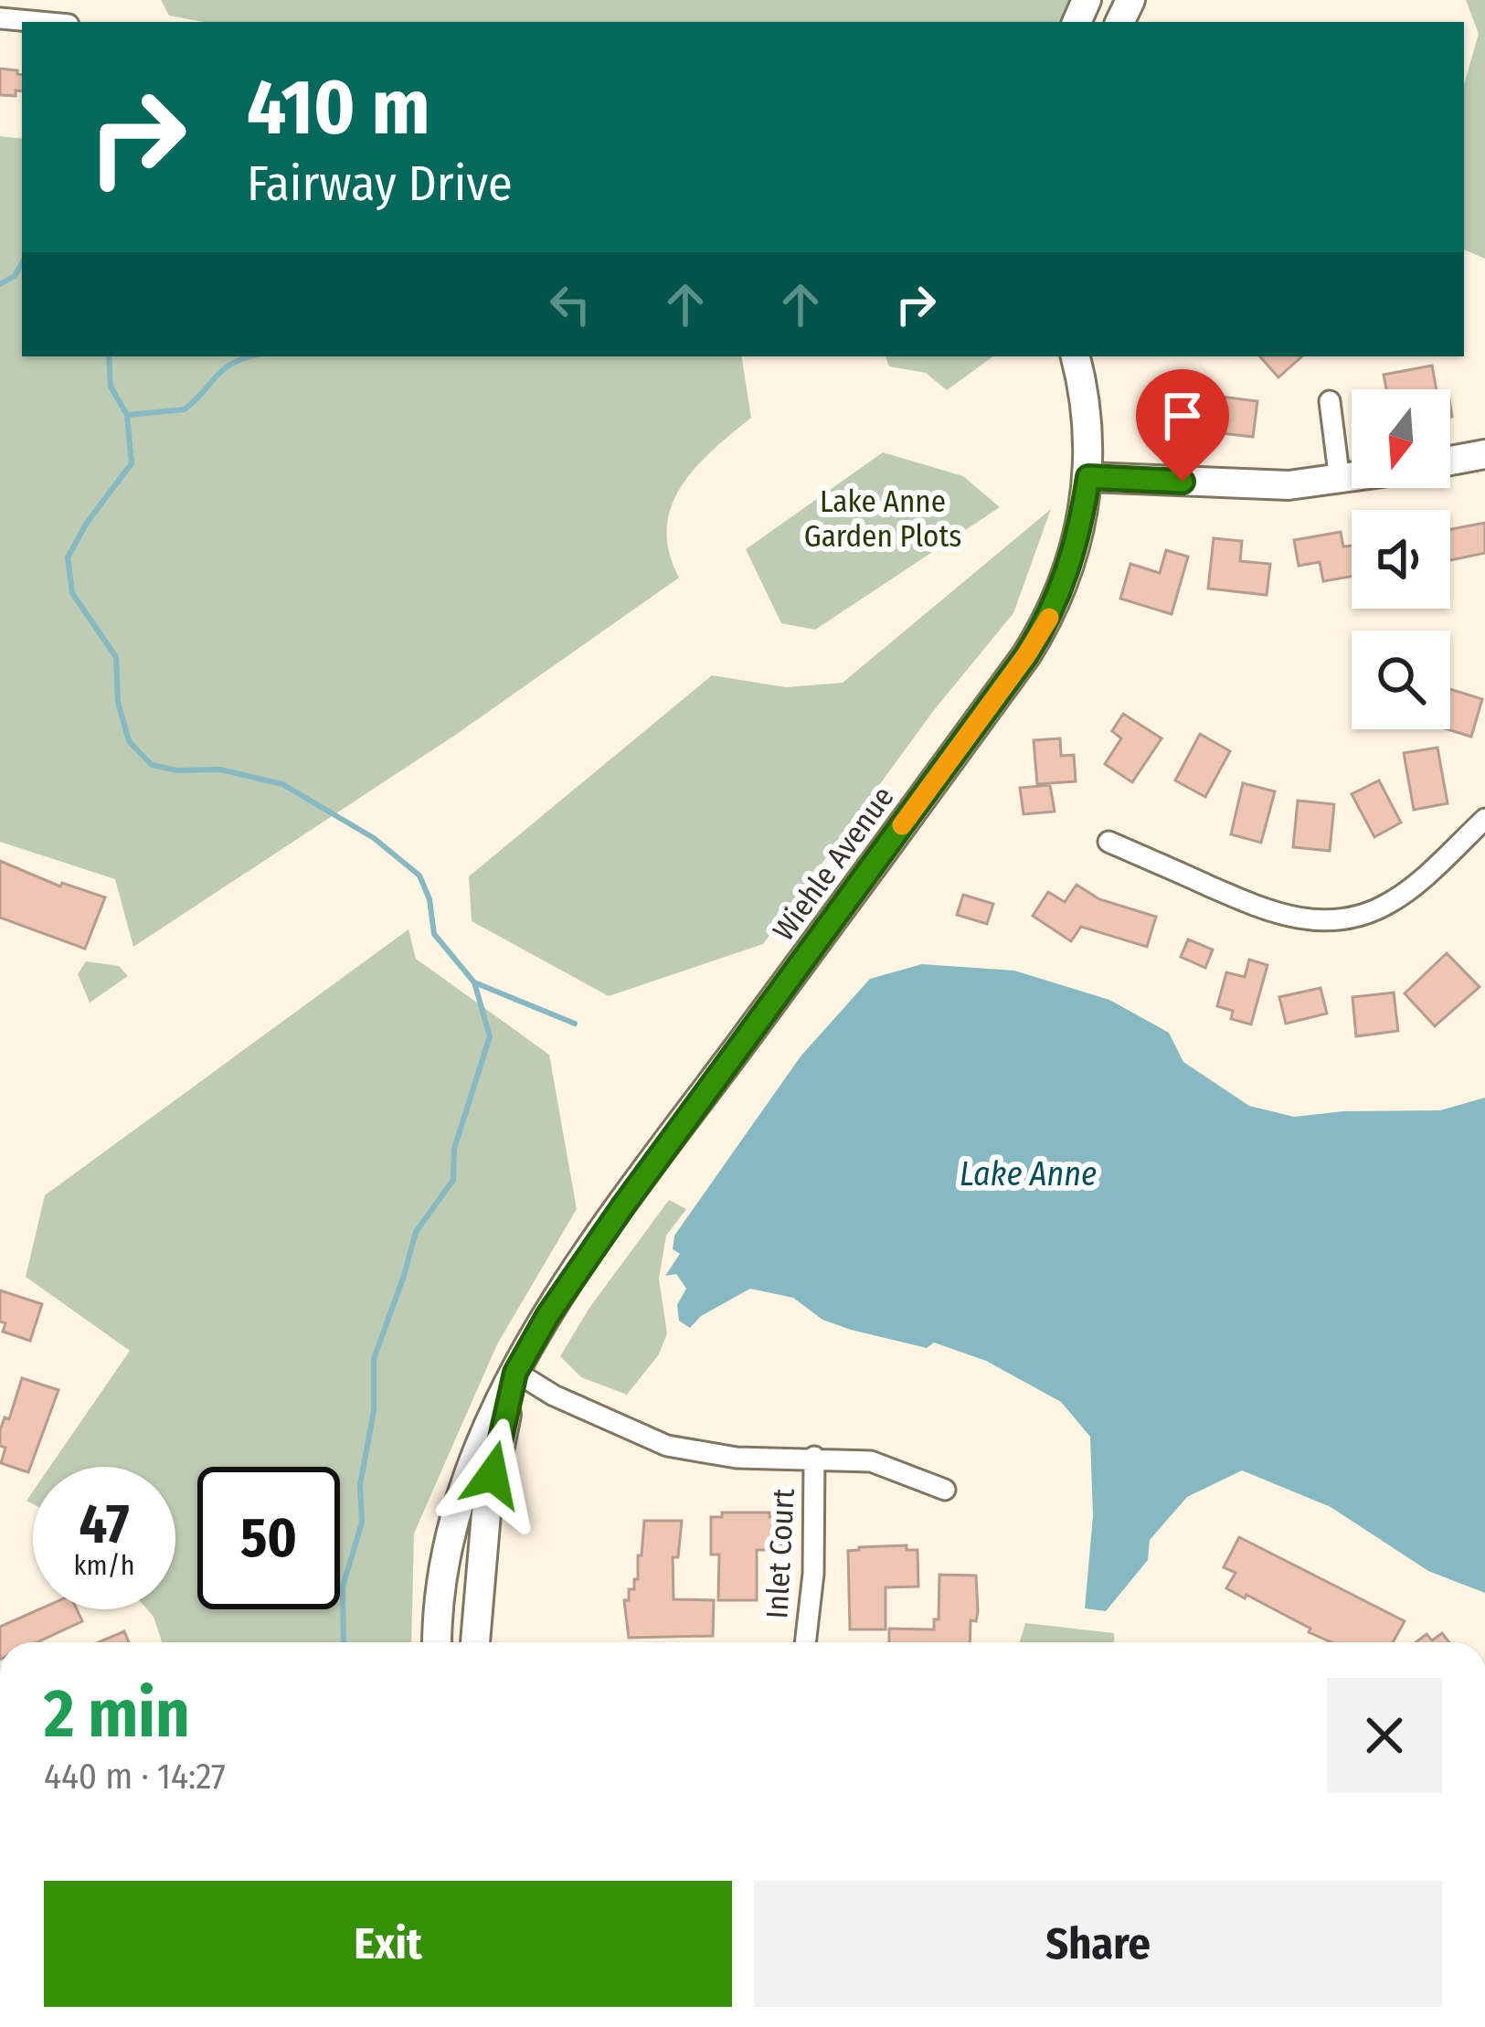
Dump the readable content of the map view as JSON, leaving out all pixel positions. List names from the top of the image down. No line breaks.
{"streets":{"main road":["Wiehle Avenue"],"street":["Inlet Court"]},"crossings":[["Wiehle Avenue","Inlet Court"]],"water":["Lake Anne"],"parks":["Lake Anne Garden Plots"],"north":"bottom","page":{"turn":["410 m","Fairway Drive"],"speed":"47 km/h","limit":"50","heading":["2 min","440 m · 14:27"],"buttons":["Exit","Share"]}}
